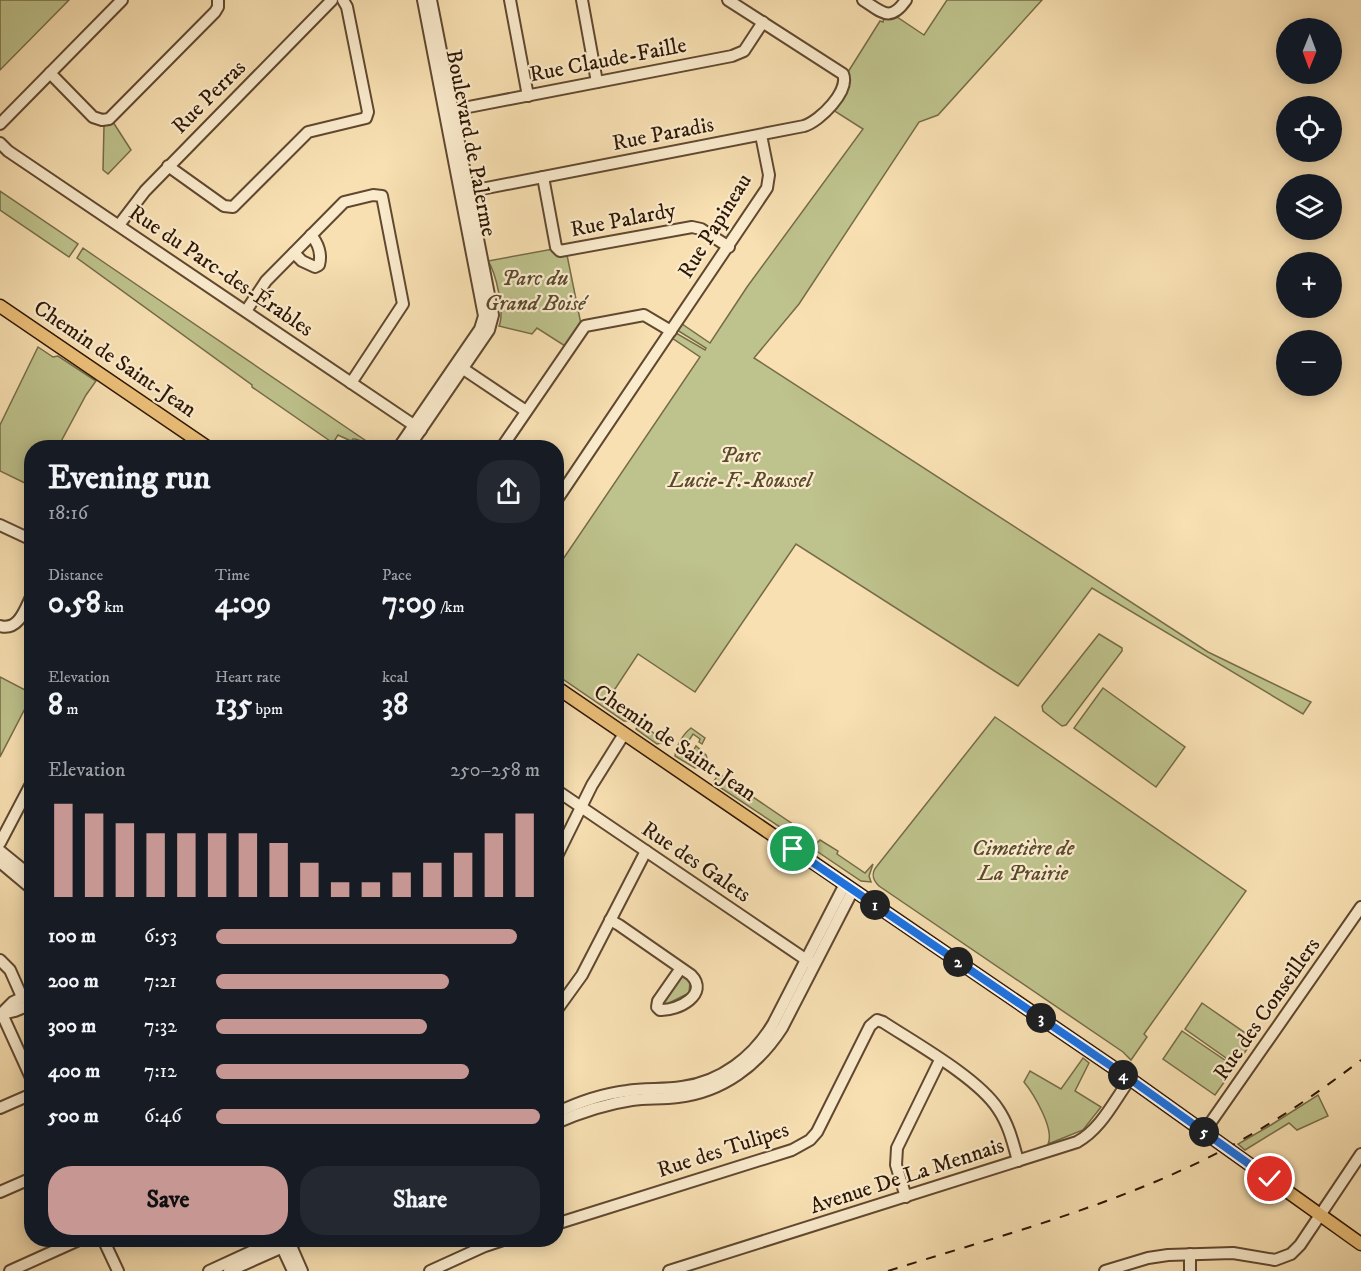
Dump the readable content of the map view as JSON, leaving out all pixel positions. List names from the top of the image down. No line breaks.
{"streets":{"main road":["Chemin de Saint-Jean"],"street":["Rue Claude-Faille","Rue Perras","Rue Paradis","Boulevard de Palerme","Rue Palardy","Rue Papineau","Rue du Parc-des-Érables","Rue des Galets","Rue des Conseillers","Rue des Tulipes","Avenue De La Mennais"]},"crossings":[["Rue Claude-Faille","Rue Paradis"],["Rue Claude-Faille","Boulevard de Palerme"],["Rue Perras","Rue du Parc-des-Érables"],["Rue Paradis","Boulevard de Palerme"],["Rue Paradis","Rue Palardy"],["Rue Paradis","Rue Papineau"],["Boulevard de Palerme","Rue du Parc-des-Érables"],["Rue Palardy","Rue Papineau"],["Chemin de Saint-Jean","Rue des Conseillers"],["Chemin de Saint-Jean","Avenue De La Mennais"],["Rue des Tulipes","Avenue De La Mennais"]],"parks":["Parc du Grand Boisé","Parc Lucie-F.-Roussel","Cimetière de La Prairie"],"north":"bottom","page":{"map_buttons":["+","−"],"heading":["Evening run","18:16"],"stats":[["Distance","0.58 km"],["Time","4:09"],["Pace","7:09 /km"],["Elevation","8 m"],["Heart rate","135 bpm"],["kcal","38"]],"chart":["Elevation","250–258 m"],"pins":["1","2","3","4","5"],"list":[{"name":"100 m","note":"6:53"},{"name":"200 m","note":"7:21"},{"name":"300 m","note":"7:32"},{"name":"400 m","note":"7:12"},{"name":"500 m","note":"6:46"}],"buttons":["Save","Share"]}}
